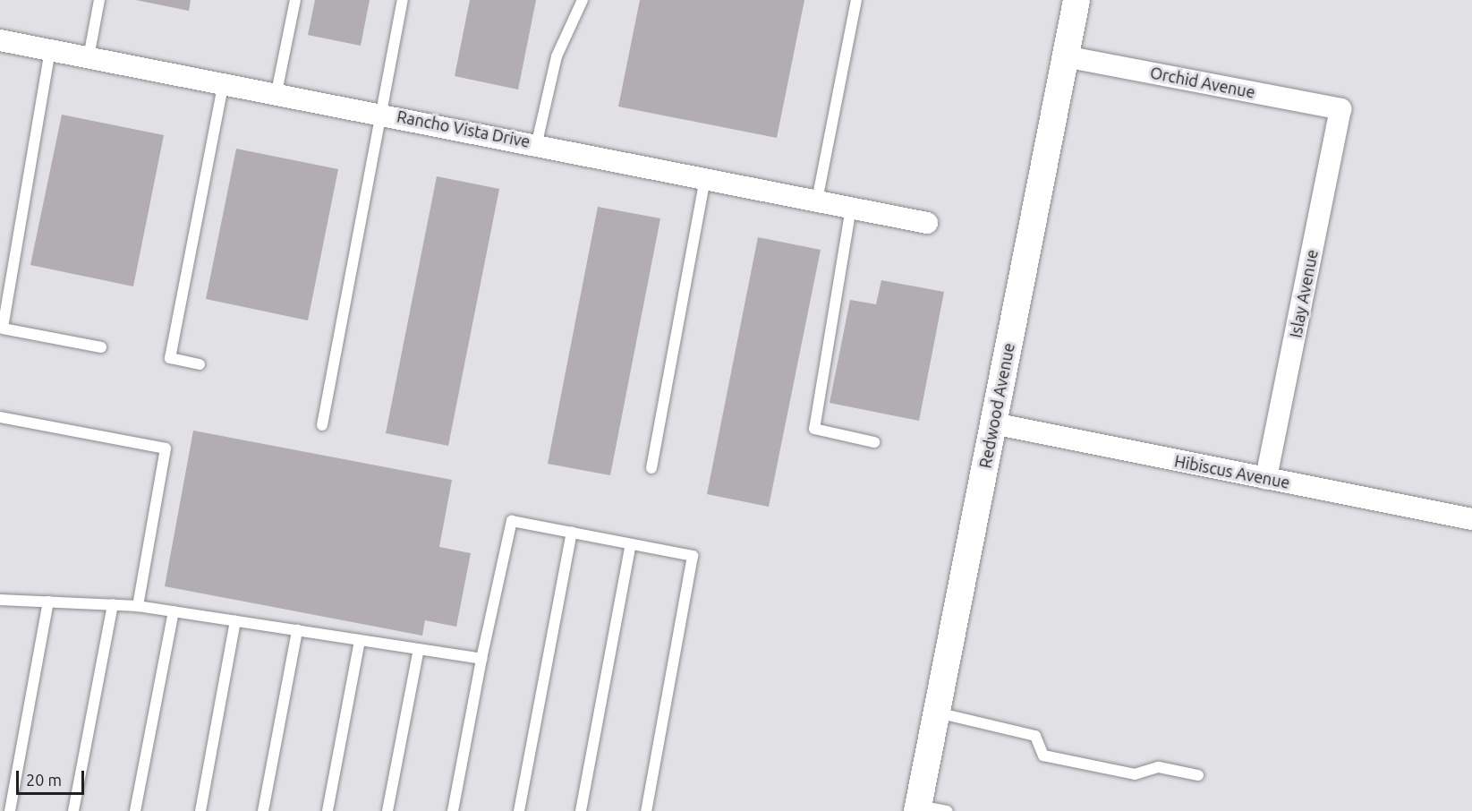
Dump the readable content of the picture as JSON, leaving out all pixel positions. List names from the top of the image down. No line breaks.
{"streets":{"street":["Orchid Avenue","Rancho Vista Drive","Islay Avenue","Redwood Avenue","Hibiscus Avenue"]},"crossings":[["Orchid Avenue","Islay Avenue"],["Orchid Avenue","Redwood Avenue"],["Islay Avenue","Hibiscus Avenue"],["Redwood Avenue","Hibiscus Avenue"]],"scale_bar":"20 m"}
